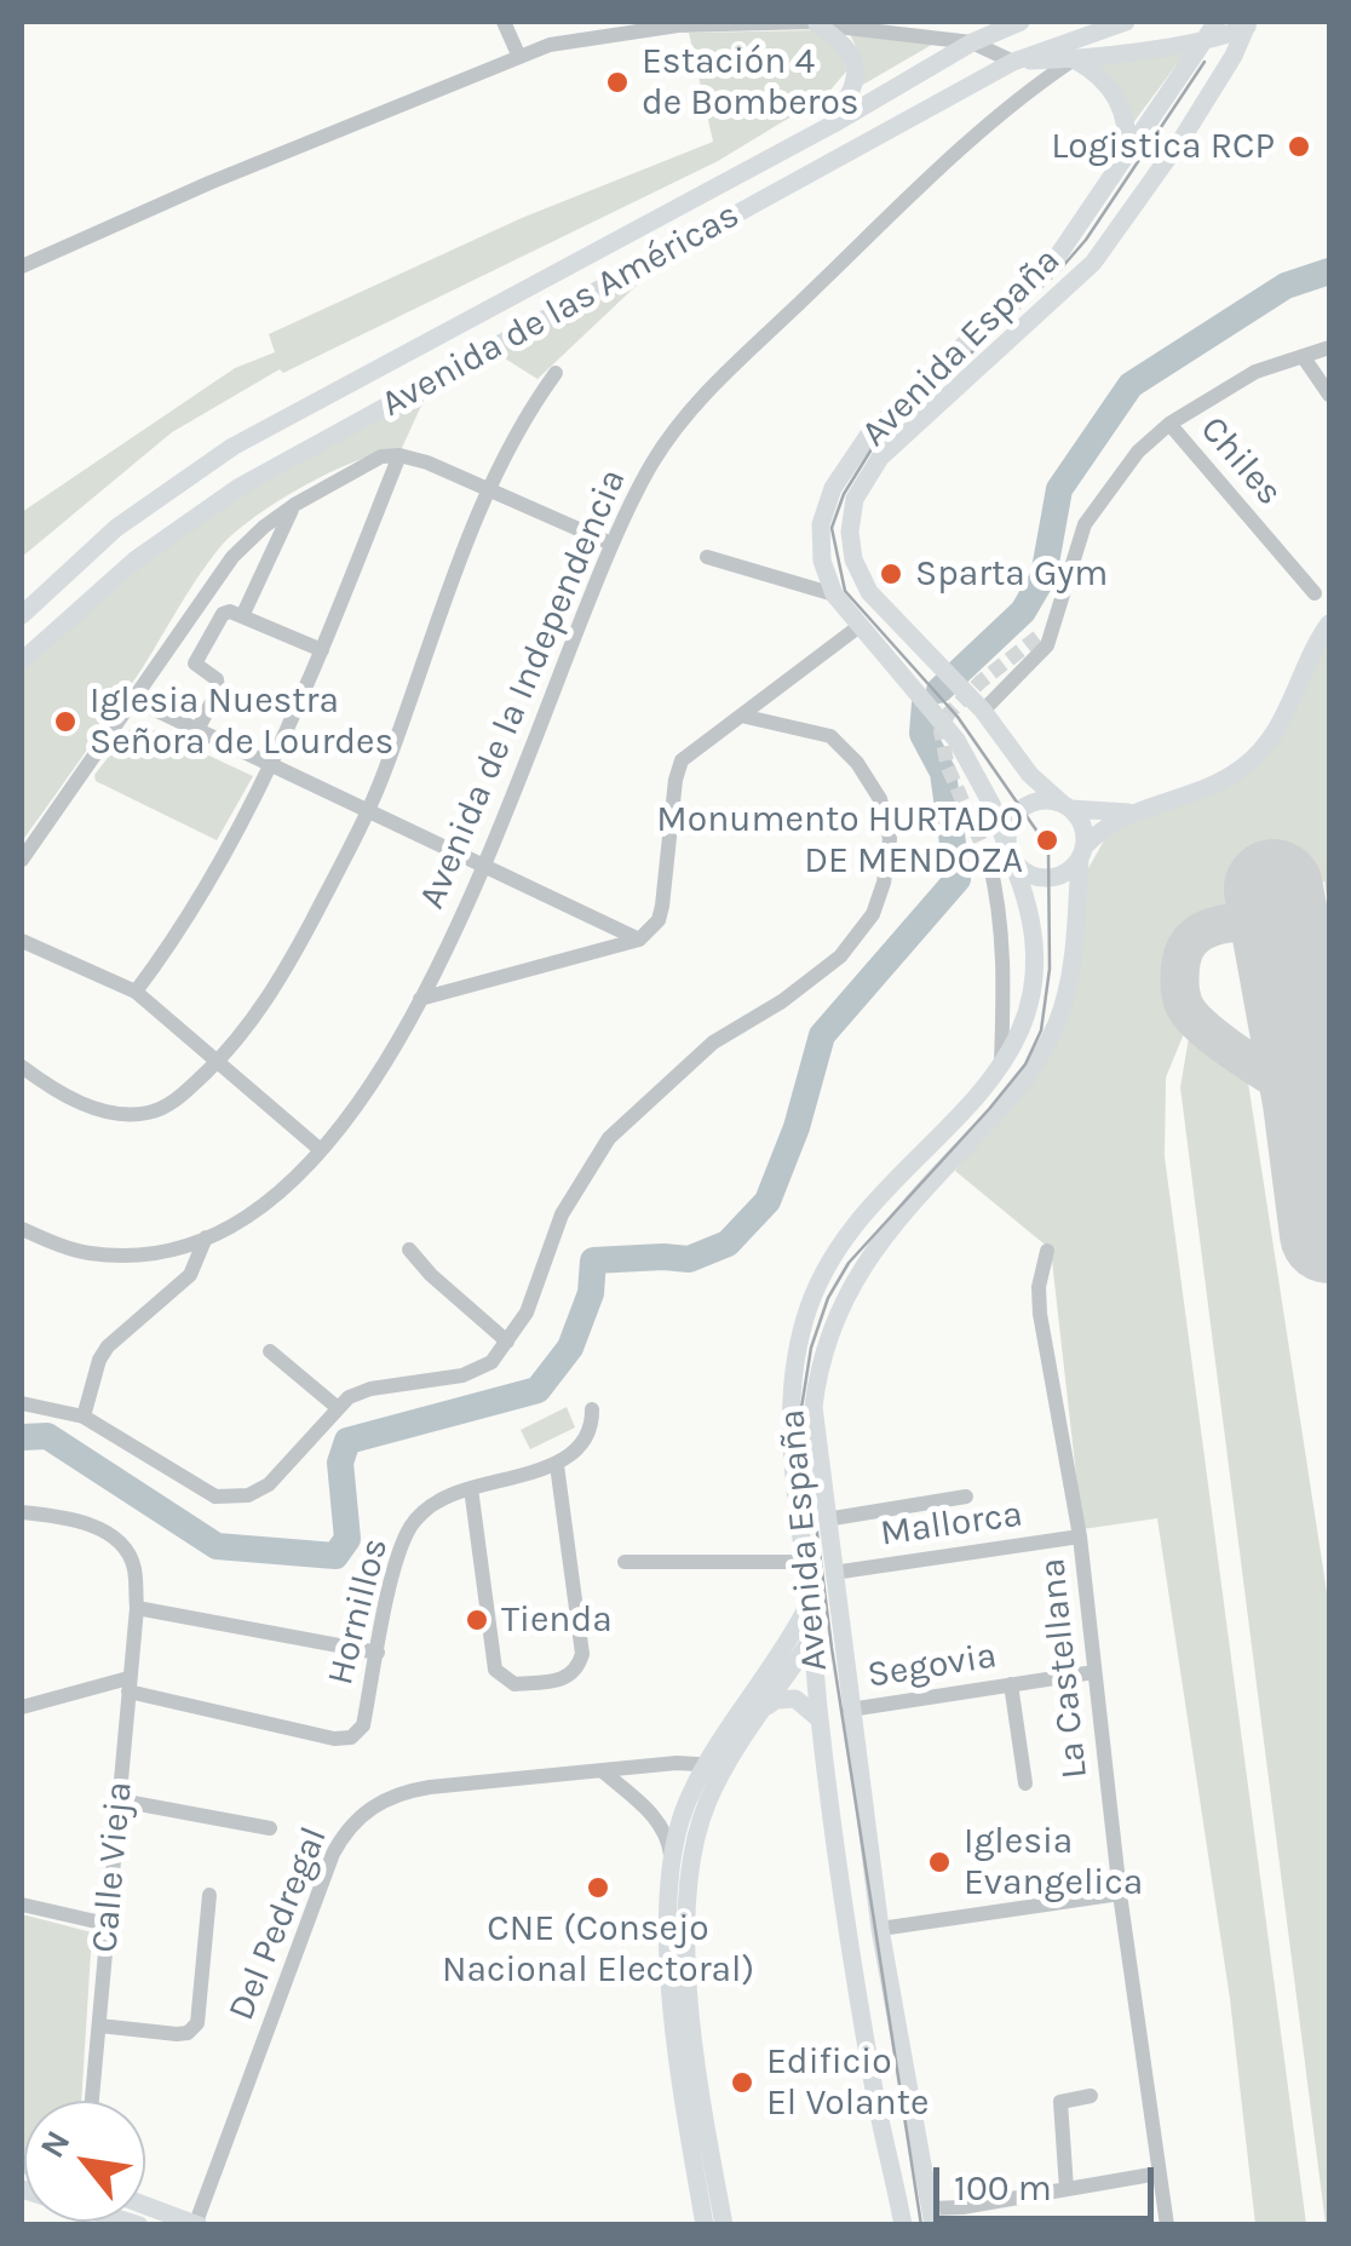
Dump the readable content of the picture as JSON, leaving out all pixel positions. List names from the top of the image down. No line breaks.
{"streets":{"main road":["Avenida de las Américas","Avenida España"],"street":["Chiles","Avenida de la Independencia","Mallorca","Hornillos","Segovia","La Castellana","Calle Vieja","Del Pedregal"]},"crossings":[["Avenida España","Mallorca"],["Avenida España","Segovia"],["Mallorca","La Castellana"],["Hornillos","Calle Vieja"],["Segovia","La Castellana"]],"places":["Estación 4 de Bomberos","Logistica RCP","Sparta Gym","Iglesia Nuestra Señora de Lourdes","Monumento HURTADO DE MENDOZA","Tienda","Iglesia Evangelica","CNE (Consejo Nacional Electoral)","Edificio El Volante"],"scale_bar":"100 m","north":"top left"}
